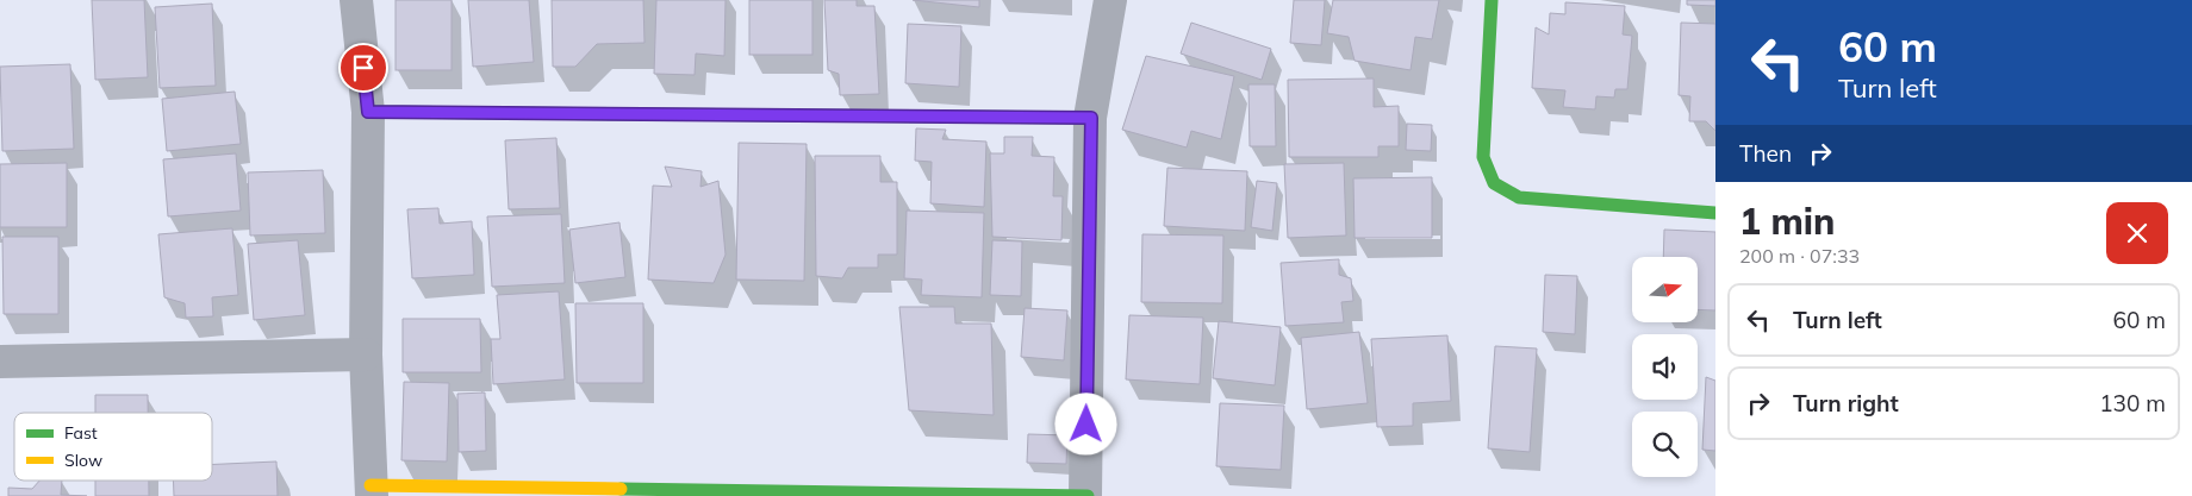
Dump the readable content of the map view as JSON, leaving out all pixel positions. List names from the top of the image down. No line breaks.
{"legend":["Fast","Slow"],"north":"right","page":{"turn":["60 m","Turn left"],"then":"Then","heading":["1 min","200 m · 07:33"],"list":[{"name":"Turn left","value":"60 m"},{"name":"Turn right","value":"130 m"}]}}
